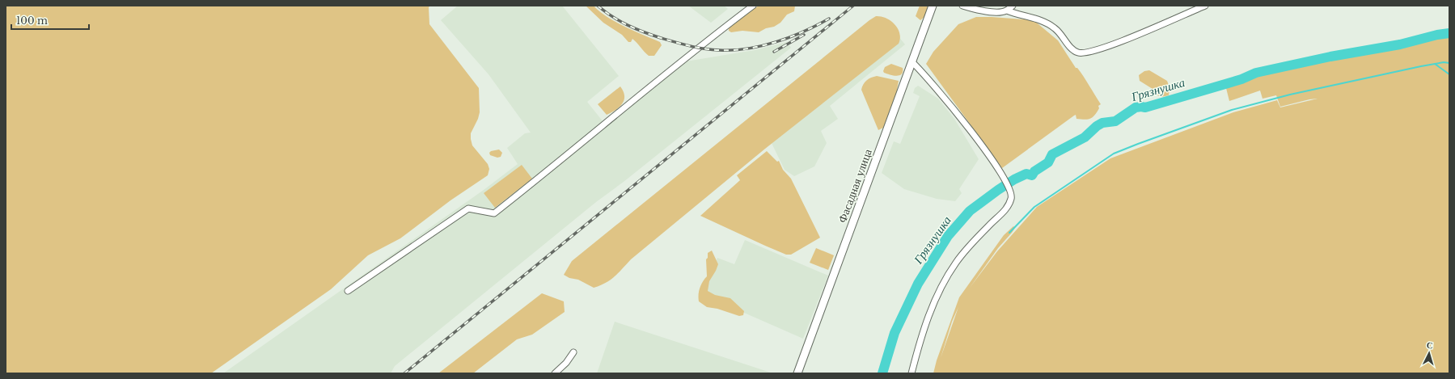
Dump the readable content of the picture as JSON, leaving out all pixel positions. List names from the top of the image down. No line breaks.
{"streets":{"main road":["Фасадная улица"]},"water":["Грязнушка"],"scale_bar":"100 m","north":"top"}
